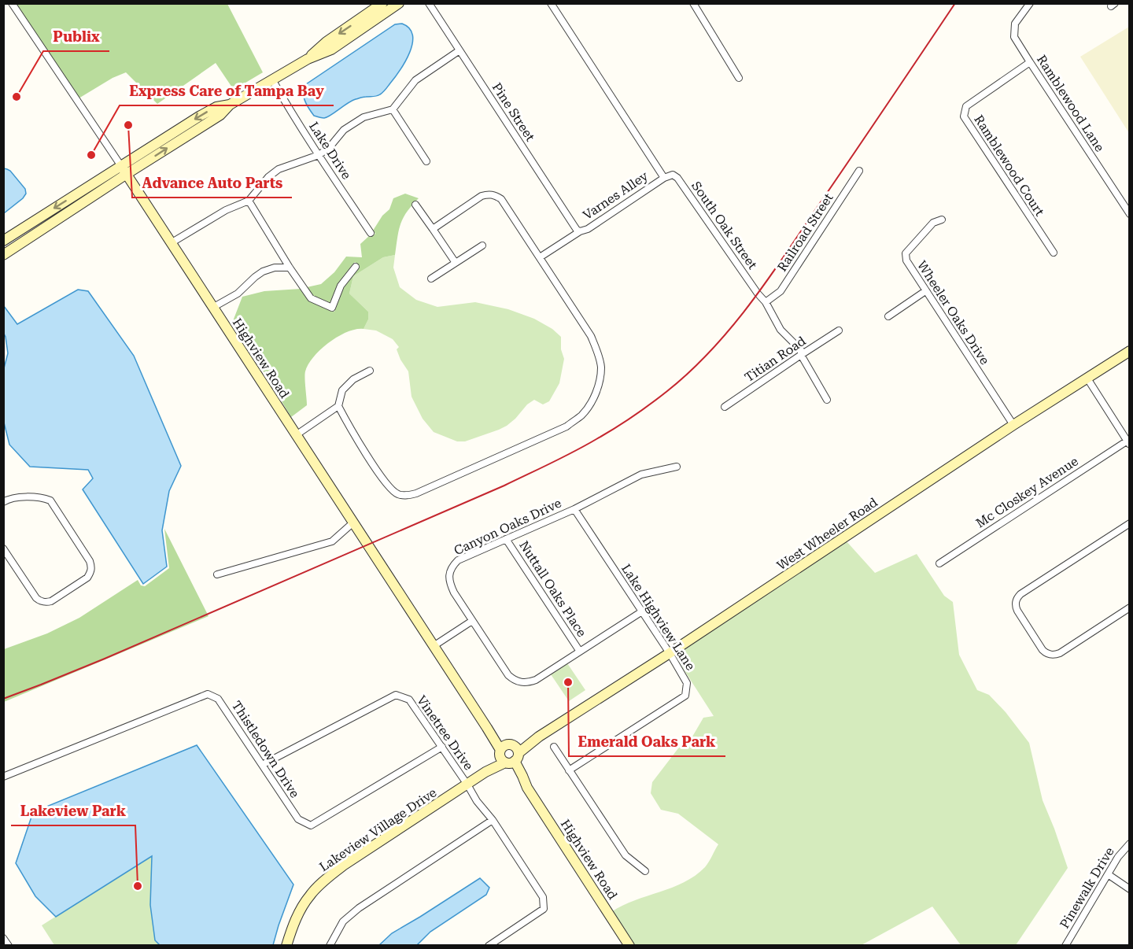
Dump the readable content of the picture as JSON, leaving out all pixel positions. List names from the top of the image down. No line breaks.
{"streets":{"street":["Ramblewood Lane","Pine Street","Lake Drive","Ramblewood Court","Varnes Alley","South Oak Street","Railroad Street","Wheeler Oaks Drive","Highview Road","Titian Road","Mc Closkey Avenue","Canyon Oaks Drive","West Wheeler Road","Nuttall Oaks Place","Lake Highview Lane","Vinetree Drive","Thistledown Drive","Lakeview Village Drive","Pinewalk Drive"]},"crossings":[["Ramblewood Lane","Ramblewood Court"],["Pine Street","Varnes Alley"],["Varnes Alley","South Oak Street"],["South Oak Street","Railroad Street"],["South Oak Street","Titian Road"],["Wheeler Oaks Drive","West Wheeler Road"],["Highview Road","West Wheeler Road"],["Highview Road","Lakeview Village Drive"],["Canyon Oaks Drive","Nuttall Oaks Place"],["Canyon Oaks Drive","Lake Highview Lane"],["West Wheeler Road","Lake Highview Lane"],["West Wheeler Road","Lakeview Village Drive"],["Vinetree Drive","Thistledown Drive"],["Vinetree Drive","Lakeview Village Drive"]],"places":["Publix","Advance Auto Parts","Express Care of Tampa Bay","Emerald Oaks Park","Lakeview Park"]}
